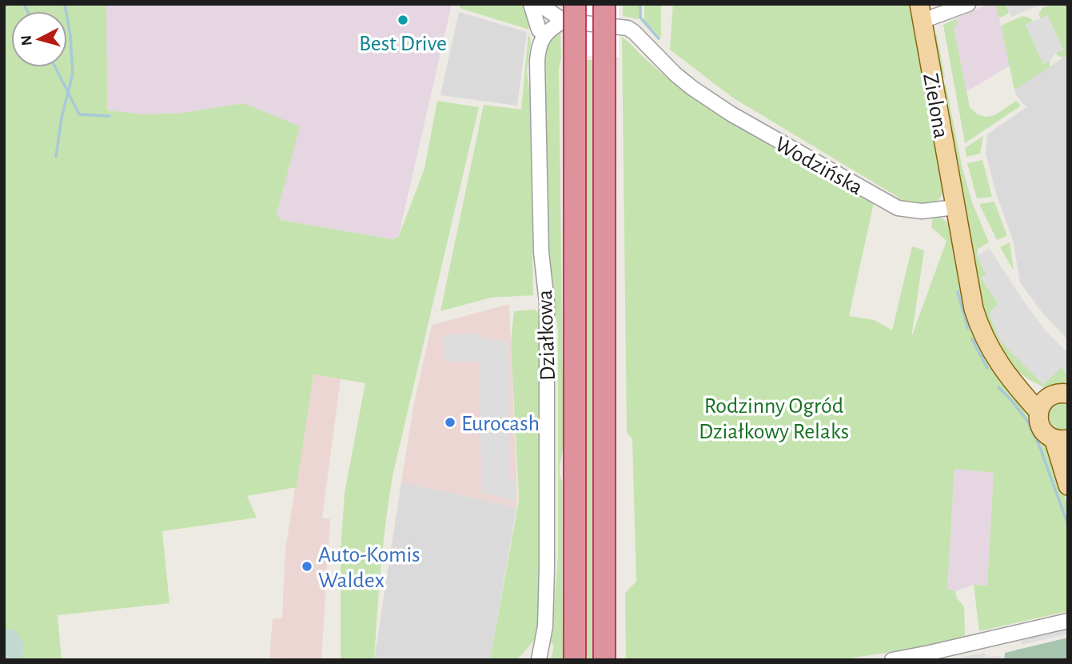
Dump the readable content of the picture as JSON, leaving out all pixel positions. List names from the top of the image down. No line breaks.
{"streets":{"main road":["Zielona"],"street":["Wodzińska","Działkowa"]},"crossings":[["Zielona","Wodzińska"]],"parks":["Rodzinny Ogród Działkowy Relaks"],"places":["Best Drive","Eurocash","Auto-Komis Waldex"],"north":"left"}
